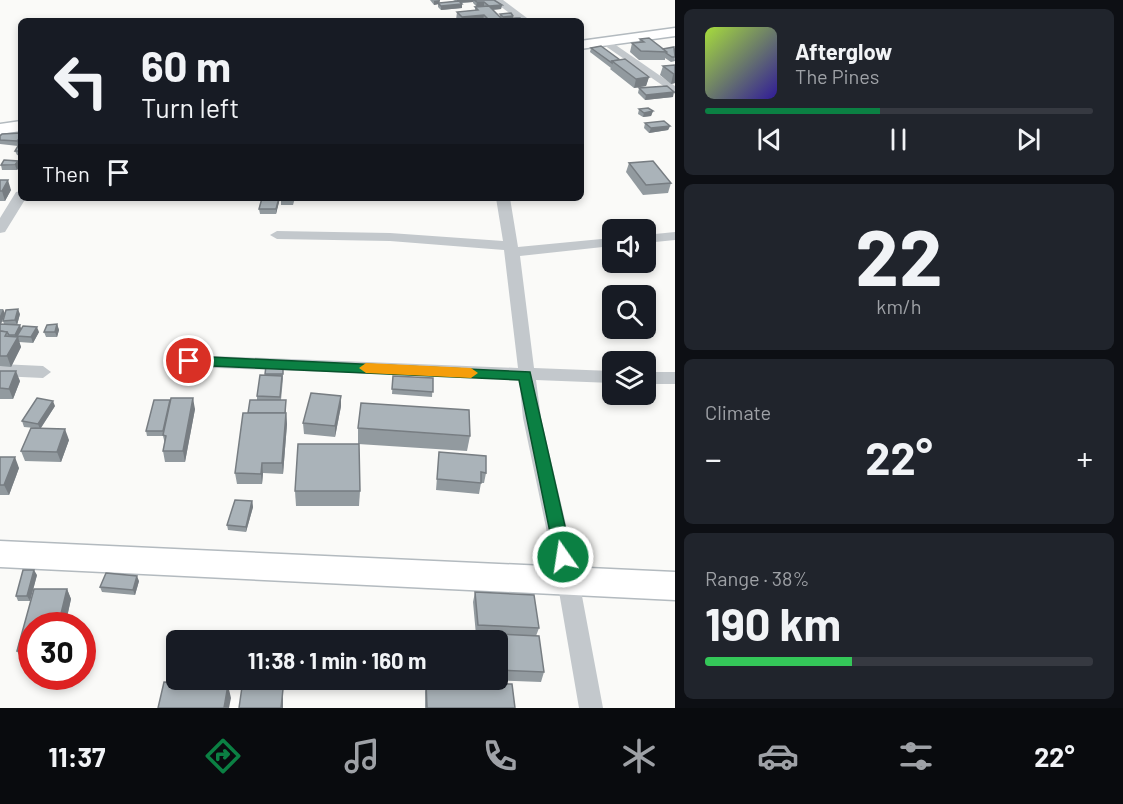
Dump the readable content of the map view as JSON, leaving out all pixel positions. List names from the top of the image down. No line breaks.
{"page":{"turn":["60 m","Turn left"],"song":["Afterglow","The Pines"],"then":"Then","tile":[["22","km/h"],"Climate",["Range · 38%","190 km"]],"heat":["−","22°","+"],"limit":"30","trip":"11:38 · 1 min · 160 m","tabs":["11:37","22°"]}}
